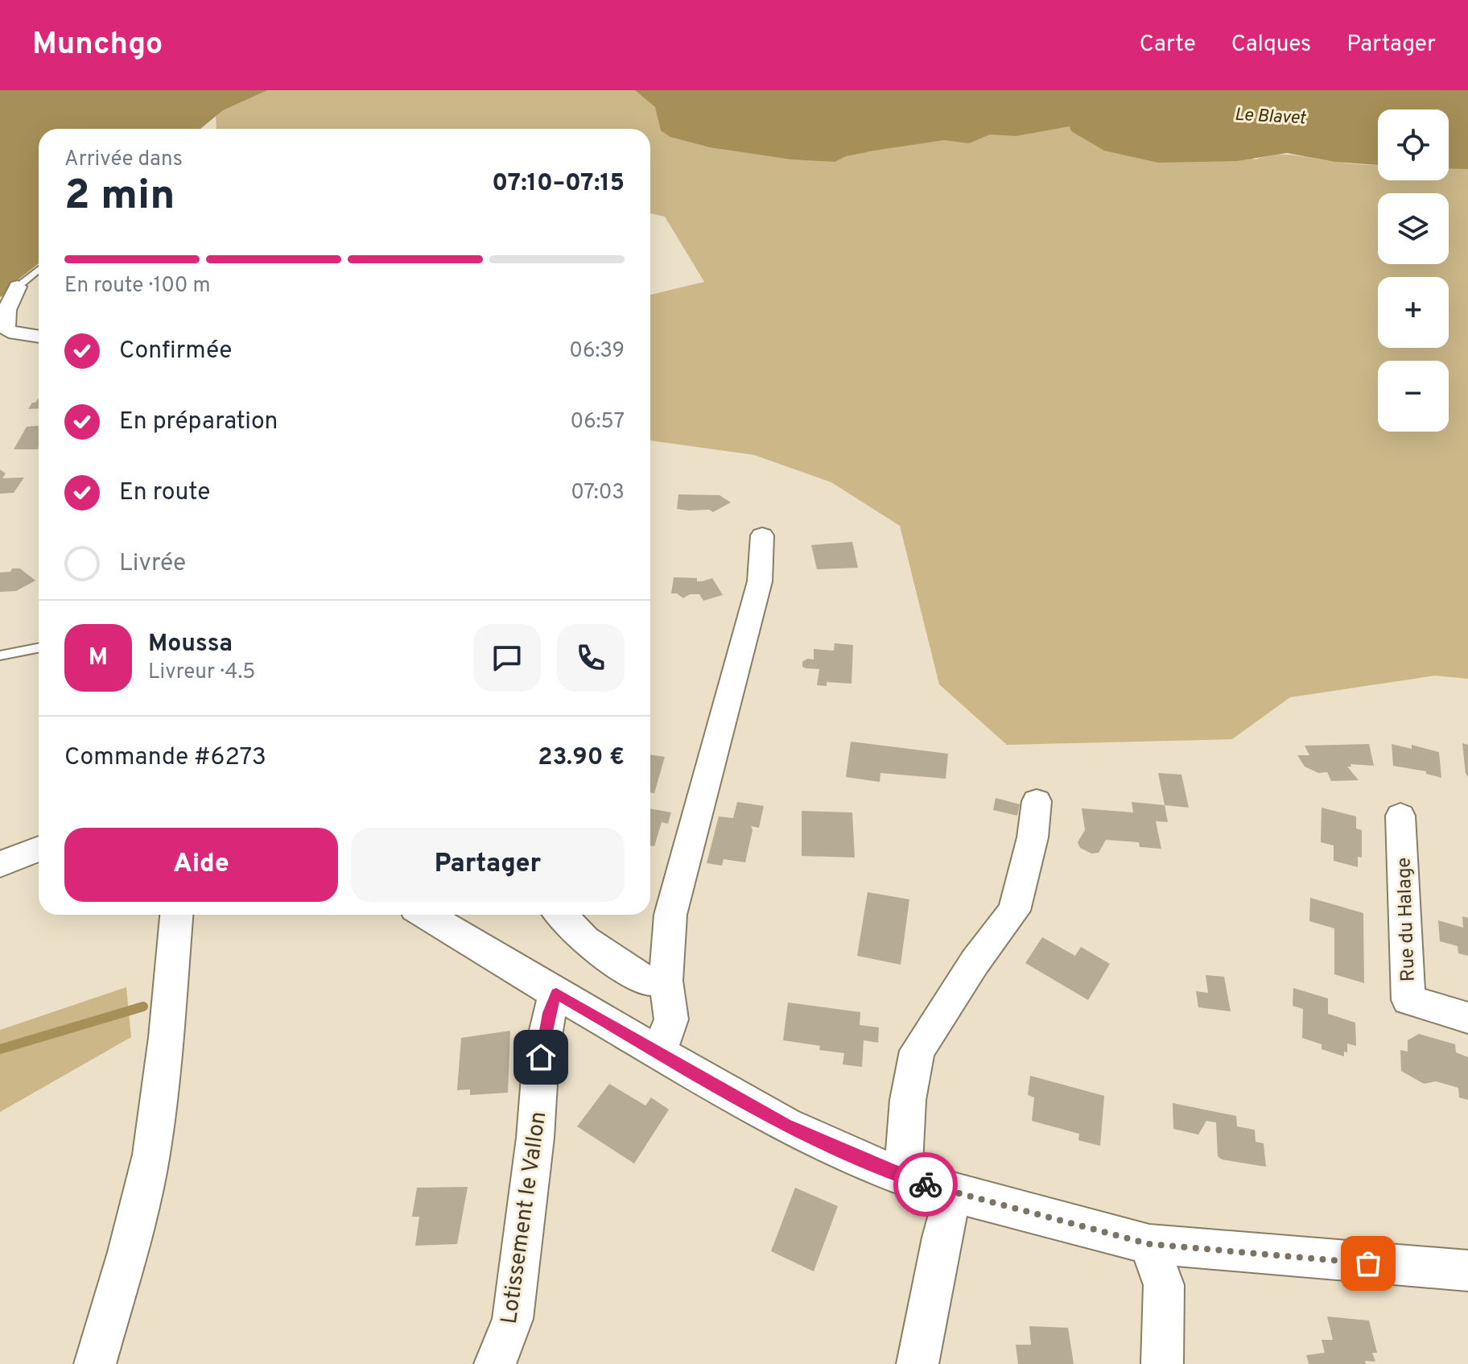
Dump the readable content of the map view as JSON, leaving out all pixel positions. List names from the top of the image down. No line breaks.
{"streets":{"street":["Rue du Halage","Lotissement le Vallon"]},"water":["Le Blavet"],"page":{"header":"Munchgo","nav":["Carte","Calques","Partager"],"map_buttons":["+","−"],"heading":["2 min","Arrivée dans","07:10–07:15"],"panel":["Moussa","Livreur · 4.5","Commande #6273","23.90 €"],"bar":"En route · 100 m","list":[["Confirmée","06:39"],["En préparation","06:57"],["En route","07:03"],"Livrée"],"round":"M","buttons":["Aide","Partager"]}}
